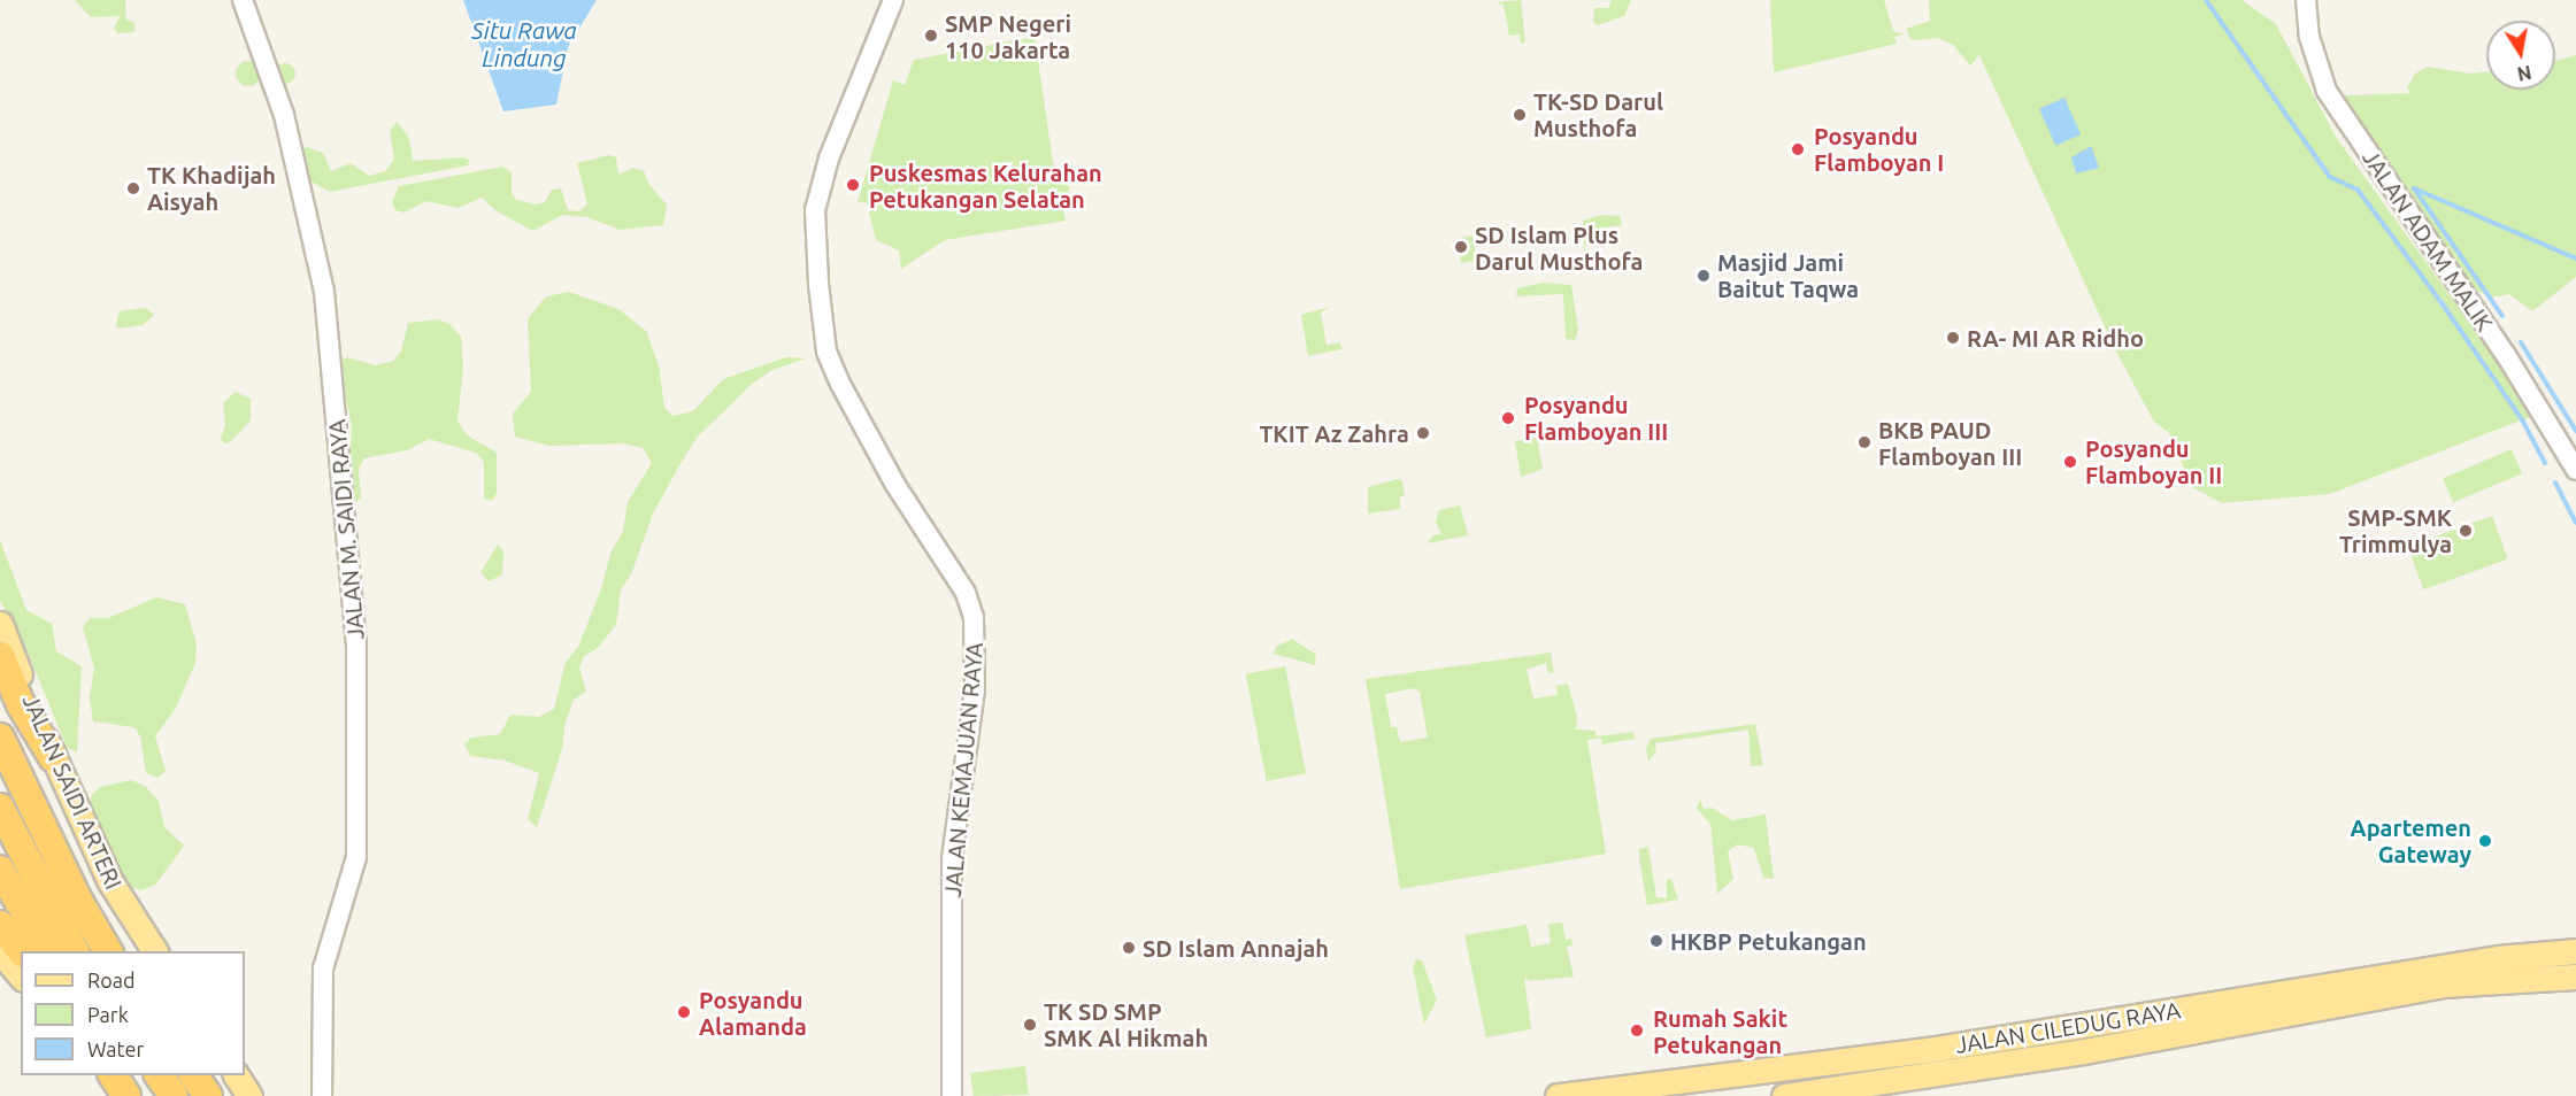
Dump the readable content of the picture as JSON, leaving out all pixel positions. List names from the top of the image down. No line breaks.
{"streets":{"main road":["JALAN SAIDI ARTERI","JALAN CILEDUG RAYA"],"street":["JALAN ADAM MALIK","JALAN M. SAIDI RAYA","JALAN KEMAJUAN RAYA"]},"water":["Situ Rawa Lindung"],"places":["SMP Negeri 110 Jakarta","TK-SD Darul Musthofa","Posyandu Flamboyan I","Puskesmas Kelurahan Petukangan Selatan","TK Khadijah Aisyah","SD Islam Plus Darul Musthofa","Masjid Jami Baitut Taqwa","RA- MI AR Ridho","Posyandu Flamboyan III","TKIT Az Zahra","BKB PAUD Flamboyan III","Posyandu Flamboyan II","SMP-SMK Trimmulya","Apartemen Gateway","HKBP Petukangan","SD Islam Annajah","Posyandu Alamanda","TK SD SMP SMK Al Hikmah","Rumah Sakit Petukangan"],"legend":["Road","Park","Water"],"north":"bottom"}
